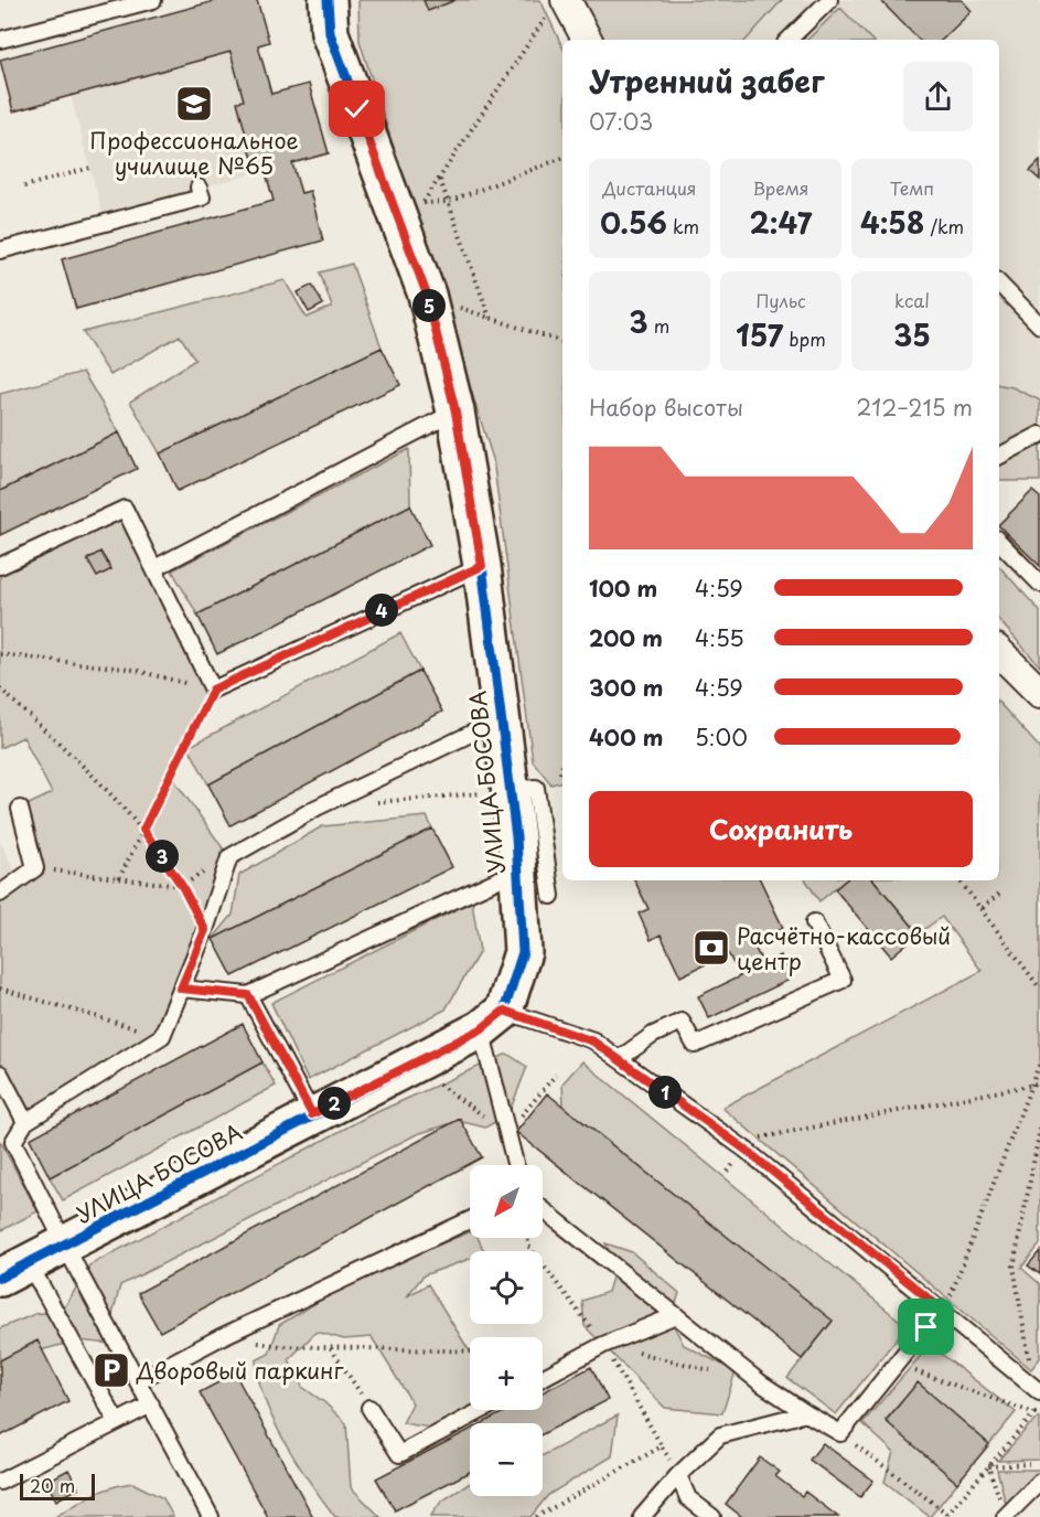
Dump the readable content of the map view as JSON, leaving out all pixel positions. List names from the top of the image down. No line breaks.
{"streets":{"street":["УЛИЦА БОСОВА"]},"places":{"school or university":["Профессиональное училище №65"],"bank":["Расчётно-кассовый центр"],"parking":["Дворовый паркинг"]},"scale_bar":"20 m","north":"bottom left","page":{"heading":["Утренний забег","07:03"],"stats":[["Дистанция","0.56 km"],["Время","2:47"],["Темп","4:58 /km"],["3 m"],["Пульс","157 bpm"],["kcal","35"]],"pins":["5","4","3","1","2"],"chart":["Набор высоты","212–215 m"],"list":[{"name":"100 m","note":"4:59"},{"name":"200 m","note":"4:55"},{"name":"300 m","note":"4:59"},{"name":"400 m","note":"5:00"}],"buttons":"Сохранить","map_buttons":["+","−"],"scale":"20 m"}}
